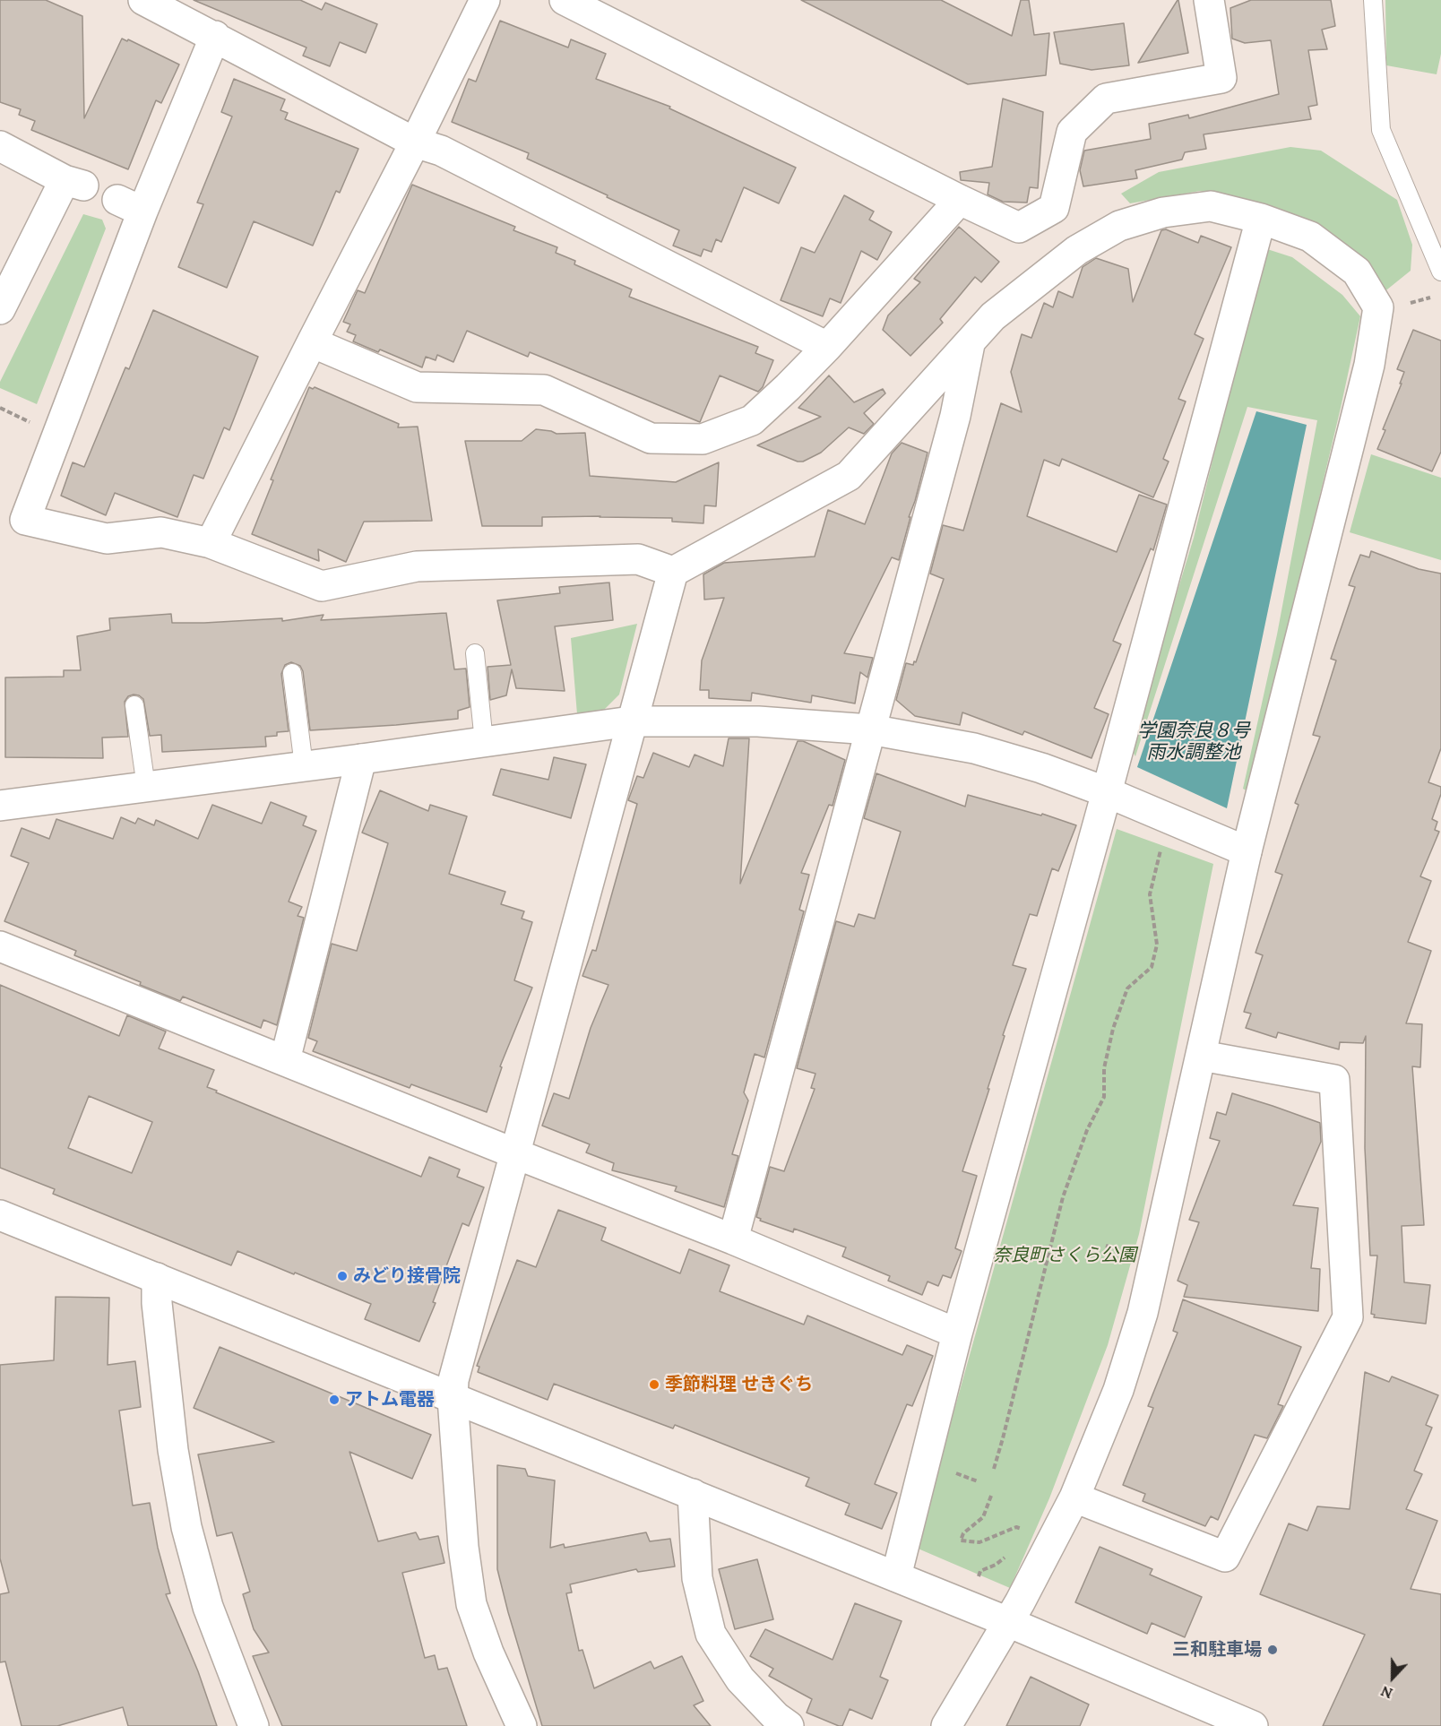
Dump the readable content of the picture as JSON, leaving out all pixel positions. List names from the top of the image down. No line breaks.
{"water":["学園奈良８号 雨水調整池"],"parks":["奈良町さくら公園"],"places":["みどり接骨院","季節料理 せきぐち","アトム電器","三和駐車場"],"north":"bottom"}
